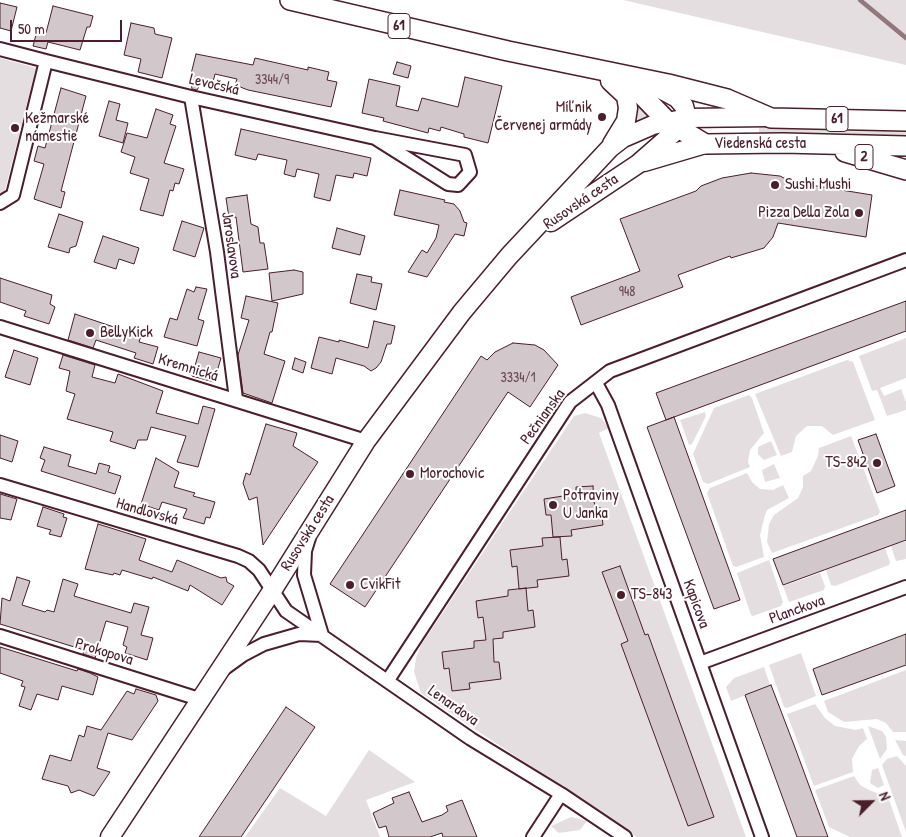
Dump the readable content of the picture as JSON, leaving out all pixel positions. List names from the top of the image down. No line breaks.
{"streets":{"main road":["61","Viedenská cesta","2"],"street":["Levočská","Rusovská cesta","Jaroslavova","Kremnická","Pečnianska","Handlovská","Kapicova","Planckova","Prokopova","Lenardova"]},"crossings":[["Levočská","Jaroslavova"],["Viedenská cesta","2"],["Viedenská cesta","Rusovská cesta"],["Rusovská cesta","Kremnická"],["Rusovská cesta","Handlovská"],["Rusovská cesta","Prokopova"],["Rusovská cesta","Lenardova"],["Jaroslavova","Kremnická"],["Pečnianska","Kapicova"],["Pečnianska","Lenardova"],["Handlovská","Lenardova"],["Kapicova","Planckova"]],"places":["Míľnik Červenej armády","Kežmarské námestie","Sushi Mushi","Pizza Della Zola","BellyKick","TS-842","Morochovic","Potraviny U Janka","CvikFit","TS-843"],"house_numbers":["3344/9","948","3334/1"],"scale_bar":"50 m","north":"top right"}
